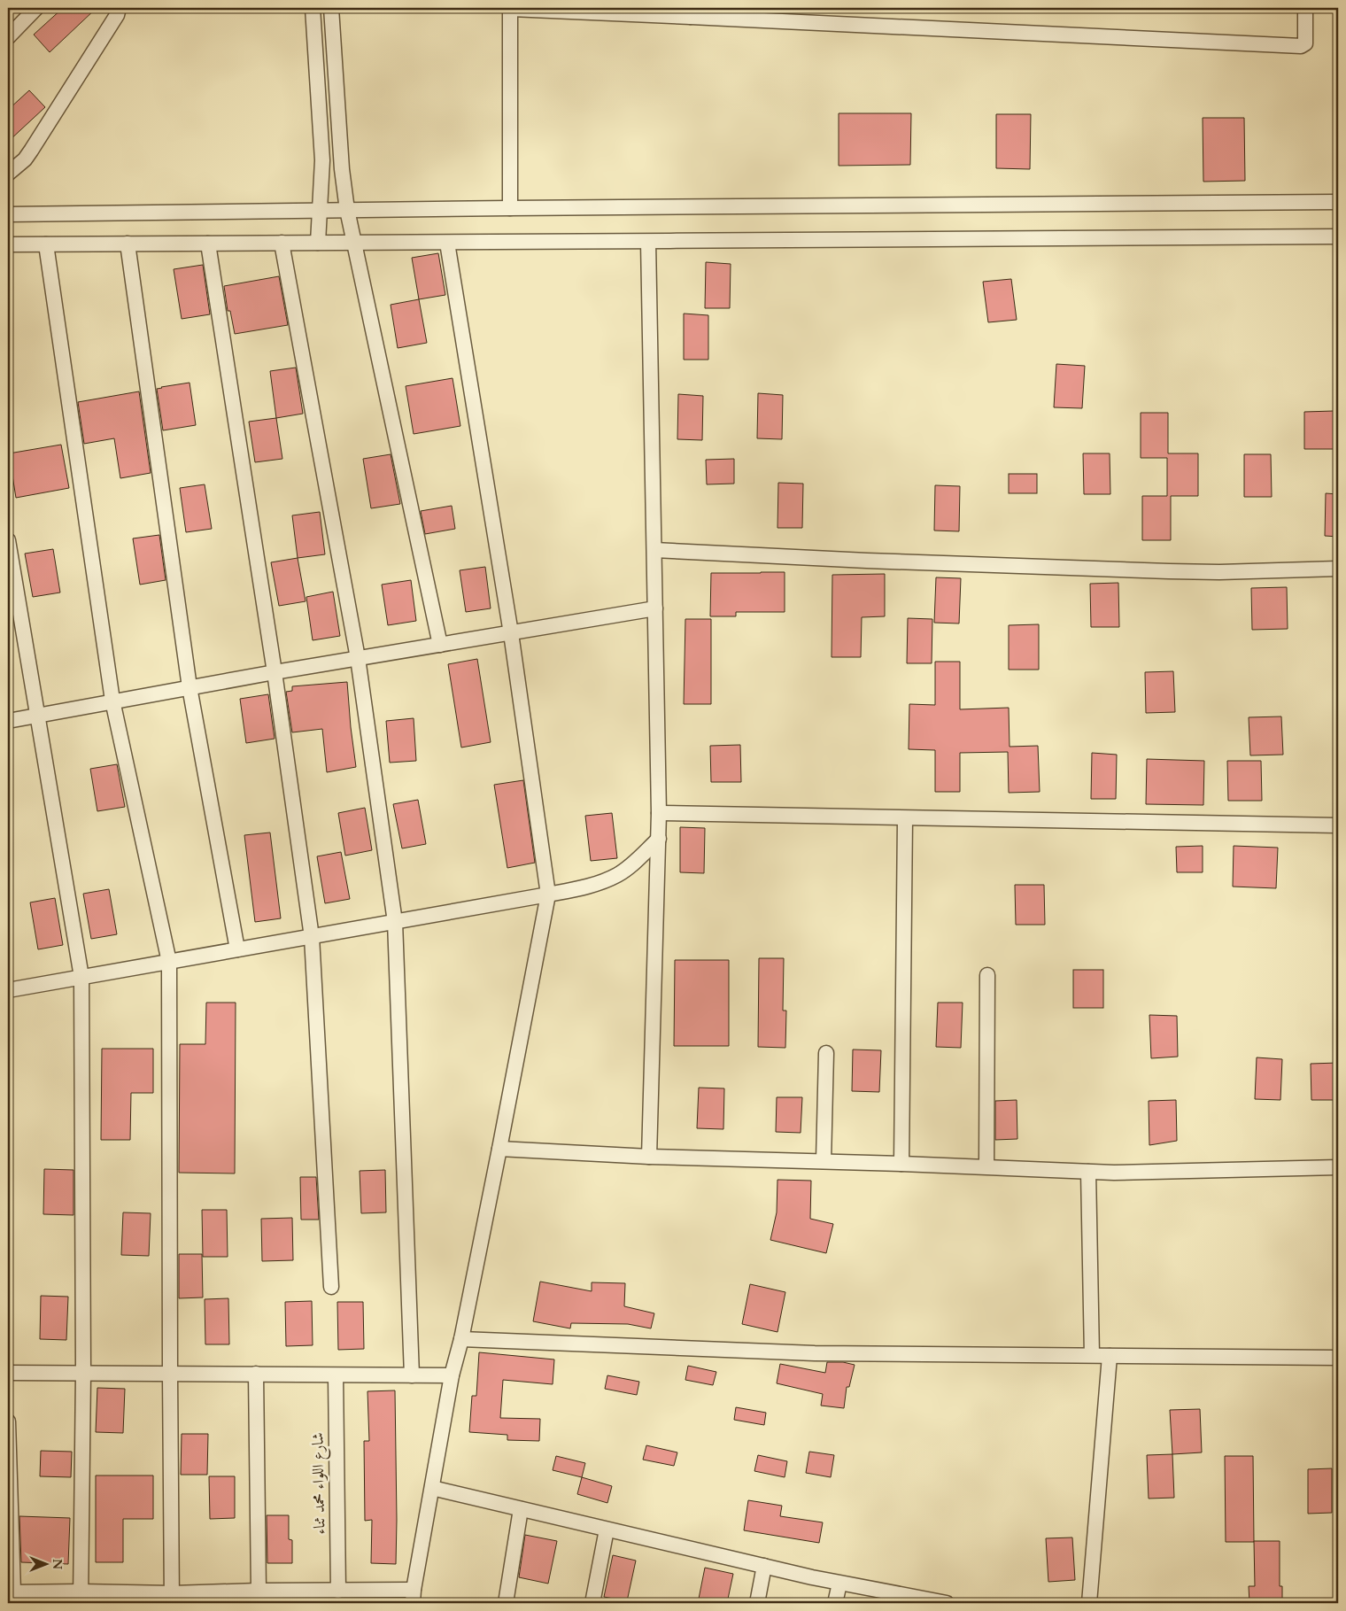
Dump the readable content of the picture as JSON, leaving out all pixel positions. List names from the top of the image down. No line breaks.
{"streets":{"street":["شارع اللواء محمد ثناء"]},"north":"right"}
